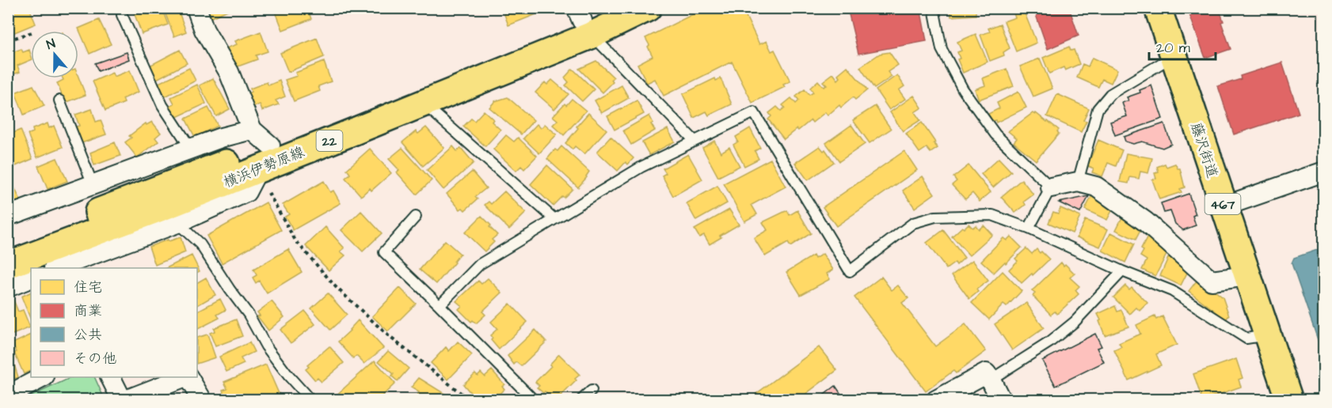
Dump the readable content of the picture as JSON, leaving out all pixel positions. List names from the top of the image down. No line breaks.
{"streets":{"main road":["22","藤沢街道","横浜伊勢原線","467"]},"legend":["住宅","商業","公共","その他"],"scale_bar":"20 m","north":"top"}
